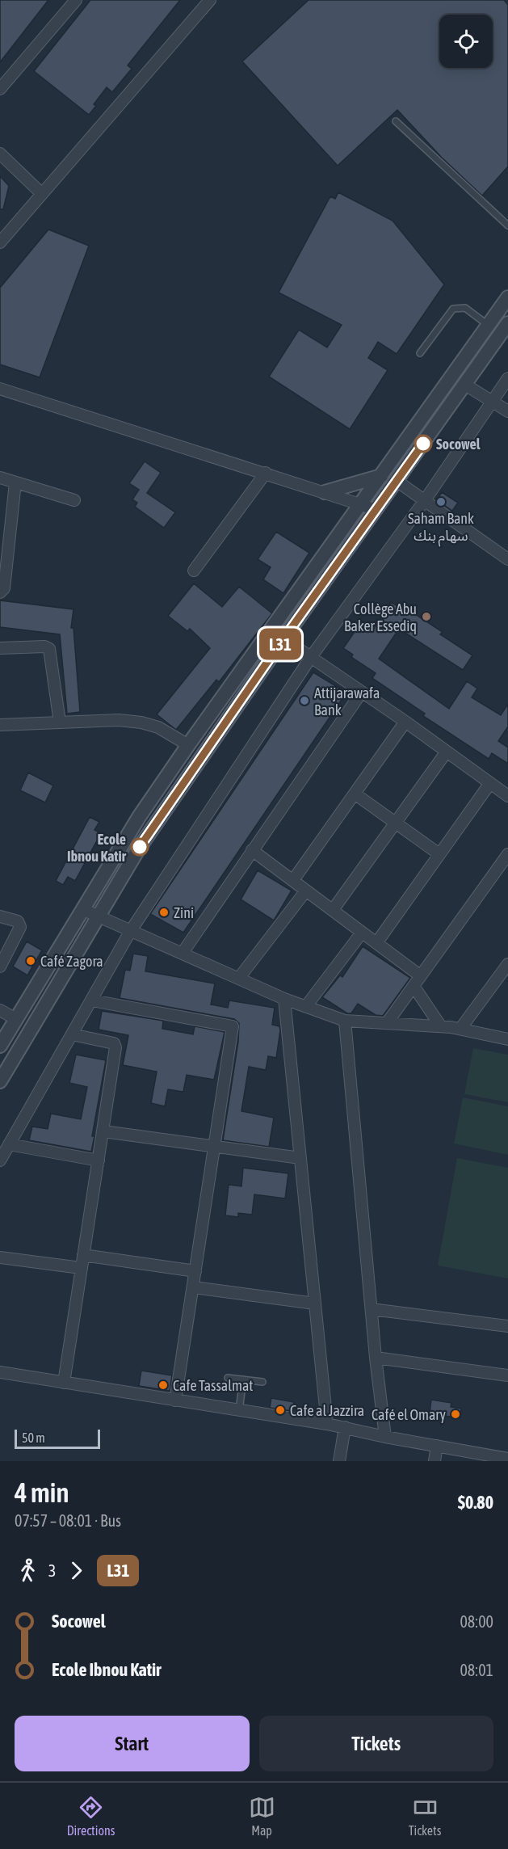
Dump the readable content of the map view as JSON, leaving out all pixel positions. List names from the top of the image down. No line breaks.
{"places":["Socowel","Saham Bank سهام بنك","Collège Abu Baker Essediq","Attijarawafa Bank","Ecole Ibnou Katir","Zini","Café Zagora","Cafe Tassalmat","Cafe al Jazzira","Café el Omary"],"lines":["bus line L31"],"scale_bar":"50 m","page":{"on_map":"L31","scale":"50 m","heading":["4 min","07:57 – 08:01 · Bus","$0.80"],"legs":["3","L31"],"list":[{"name":"Socowel","value":"08:00"},{"name":"Ecole Ibnou Katir","value":"08:01"}],"buttons":["Start","Tickets"],"tabs":["Directions","Map","Tickets"]}}
